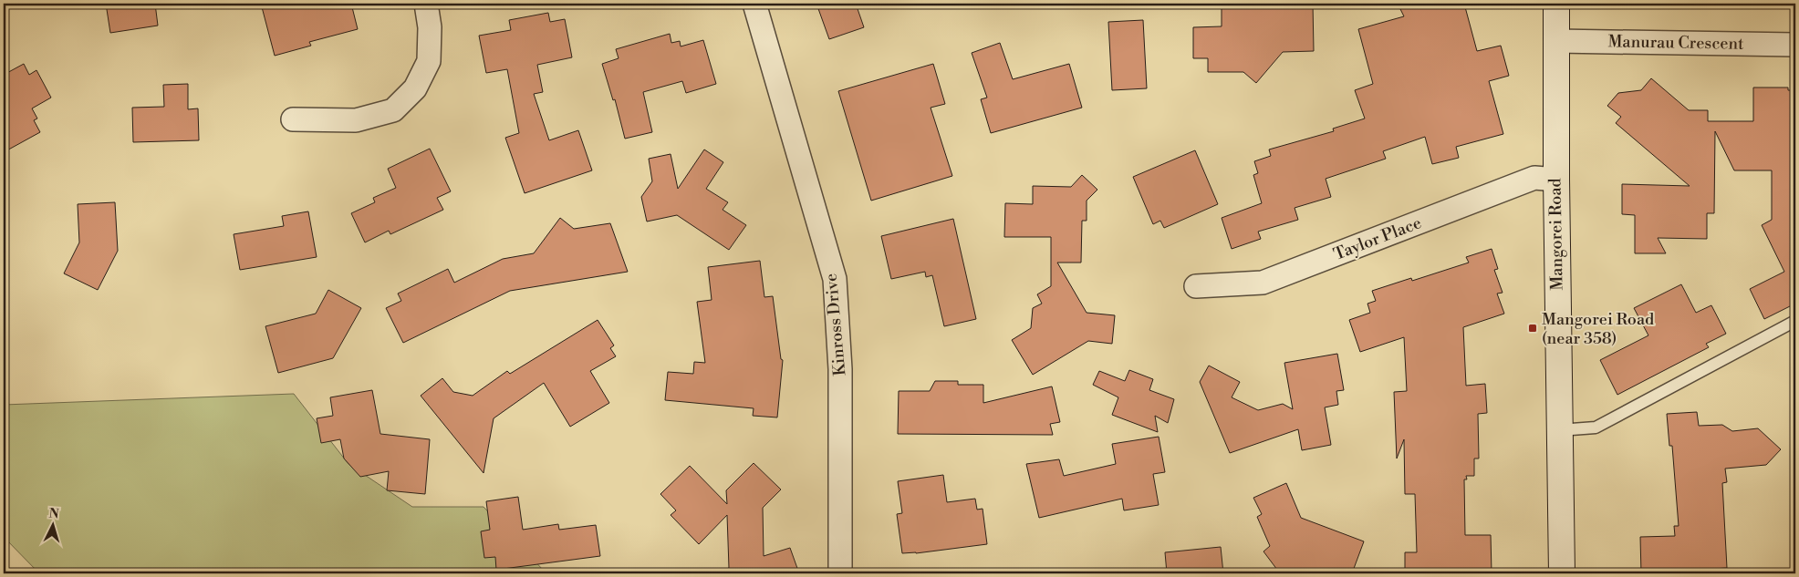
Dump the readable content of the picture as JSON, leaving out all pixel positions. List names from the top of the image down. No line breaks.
{"streets":{"street":["Manurau Crescent","Mangorei Road","Taylor Place","Kinross Drive"]},"crossings":[["Manurau Crescent","Mangorei Road"],["Mangorei Road","Taylor Place"]],"places":{"transit":["Mangorei Road (near 358)"]},"north":"top"}
